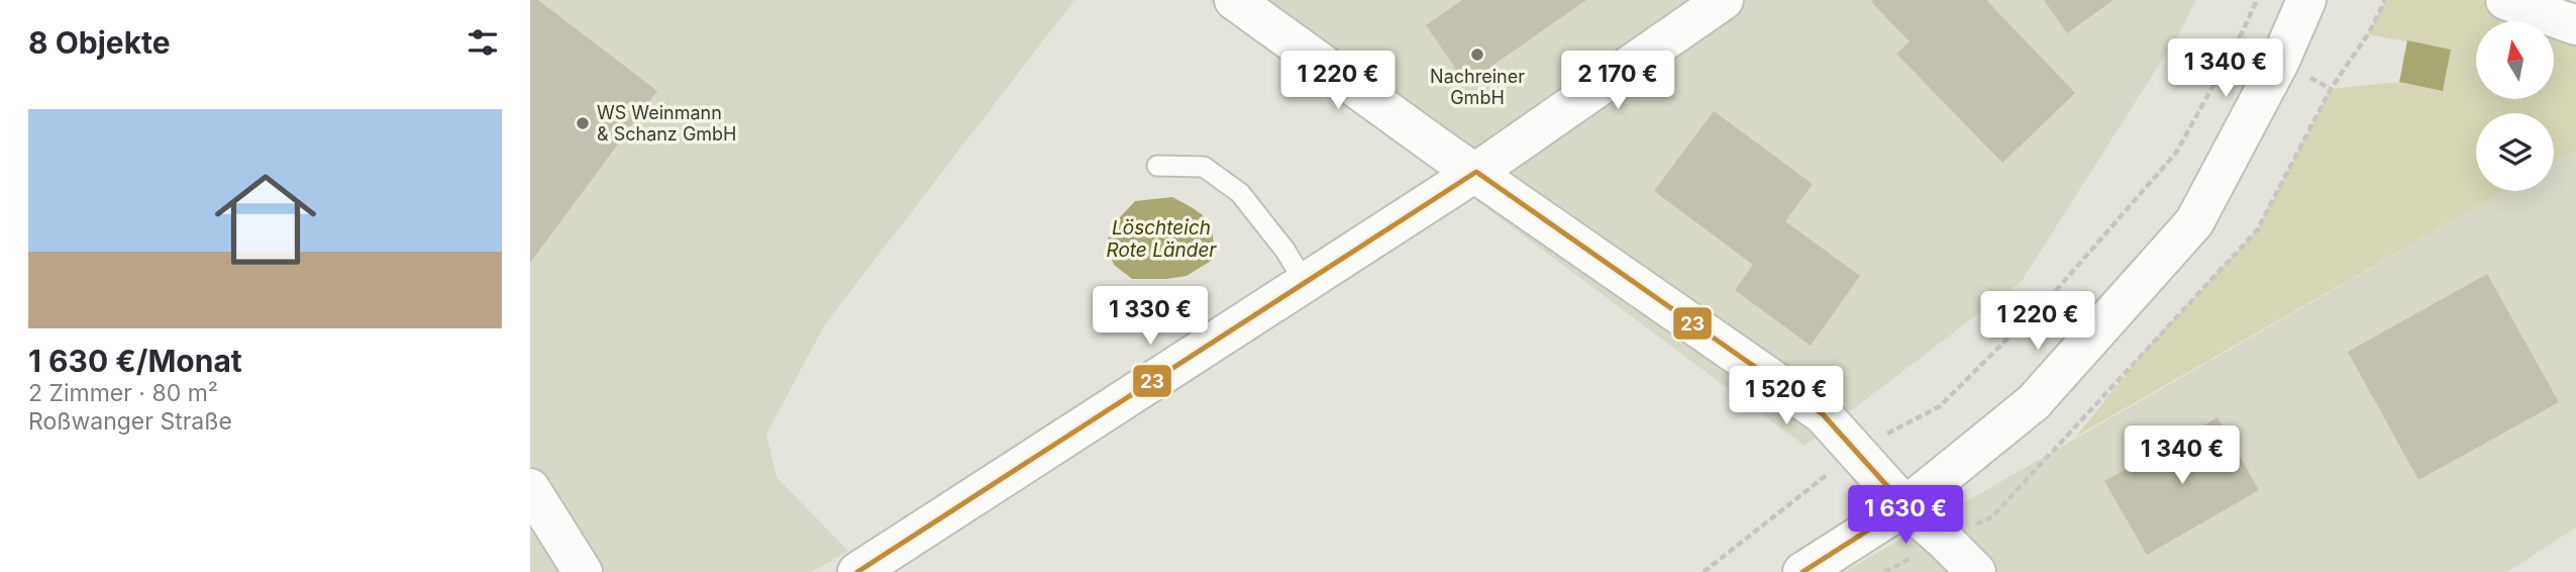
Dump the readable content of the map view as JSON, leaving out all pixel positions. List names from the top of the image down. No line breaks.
{"water":["Löschteich Rote Länder"],"places":["Nachreiner GmbH","WS Weinmann & Schanz GmbH"],"lines":["transit line 23"],"north":"top","page":{"heading":"8 Objekte","price":["1 340 €","1 220 €","2 170 €","1 330 €","1 220 €","1 520 €","1 340 €","1 630 €"],"list":[{"name":"1 630 €/Monat","note":"2 Zimmer · 80 m² · Roßwanger Straße"}]}}
